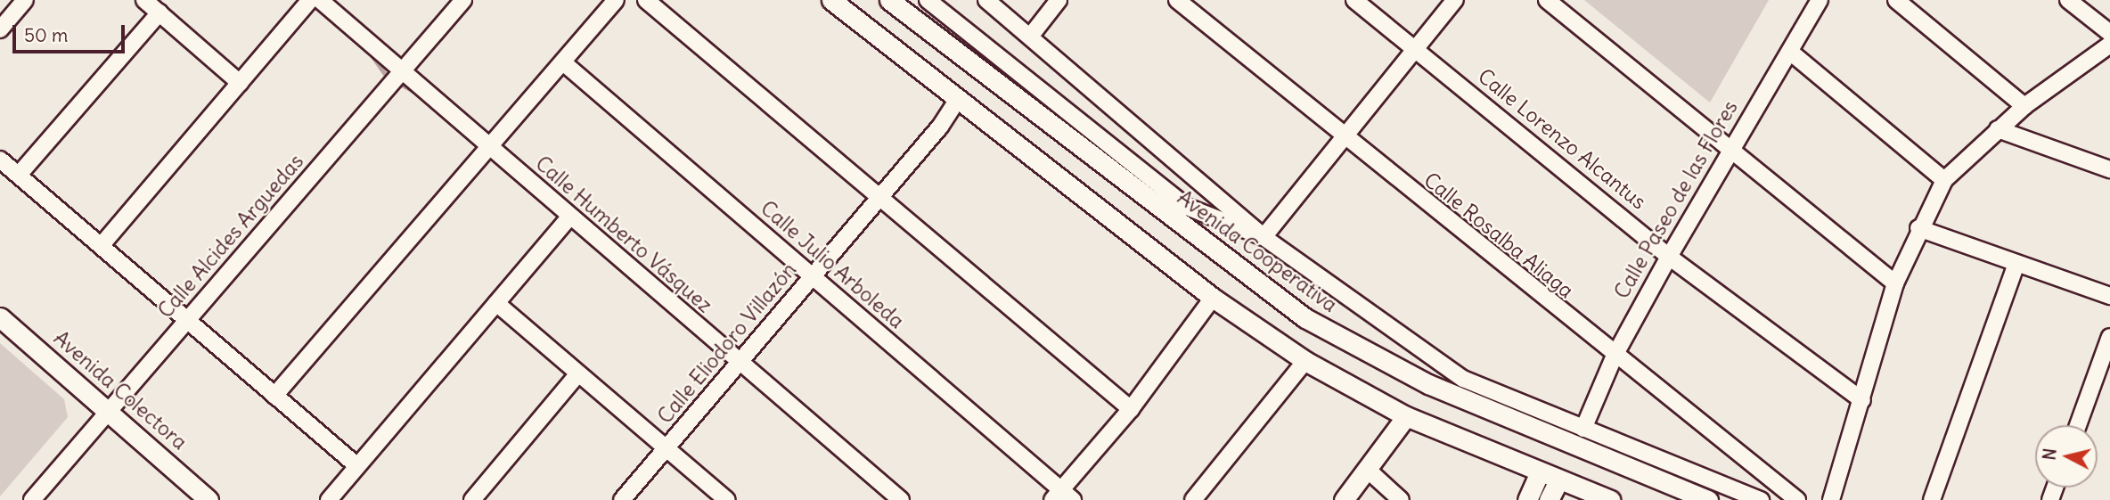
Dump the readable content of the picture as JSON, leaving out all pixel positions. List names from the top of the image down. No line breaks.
{"streets":{"street":["Calle Lorenzo Alcantus","Calle Paseo de las Flores","Calle Humberto Vásquez","Calle Rosalba Aliaga","Calle Alcides Arguedas","Avenida Cooperativa","Calle Julio Arboleda","Calle Eliodoro Villazón","Avenida Colectora"]},"crossings":[["Calle Lorenzo Alcantus","Calle Paseo de las Flores"],["Calle Paseo de las Flores","Calle Rosalba Aliaga"],["Calle Humberto Vásquez","Calle Alcides Arguedas"],["Calle Humberto Vásquez","Calle Eliodoro Villazón"],["Calle Alcides Arguedas","Avenida Colectora"],["Calle Julio Arboleda","Calle Eliodoro Villazón"]],"scale_bar":"50 m","north":"left"}
